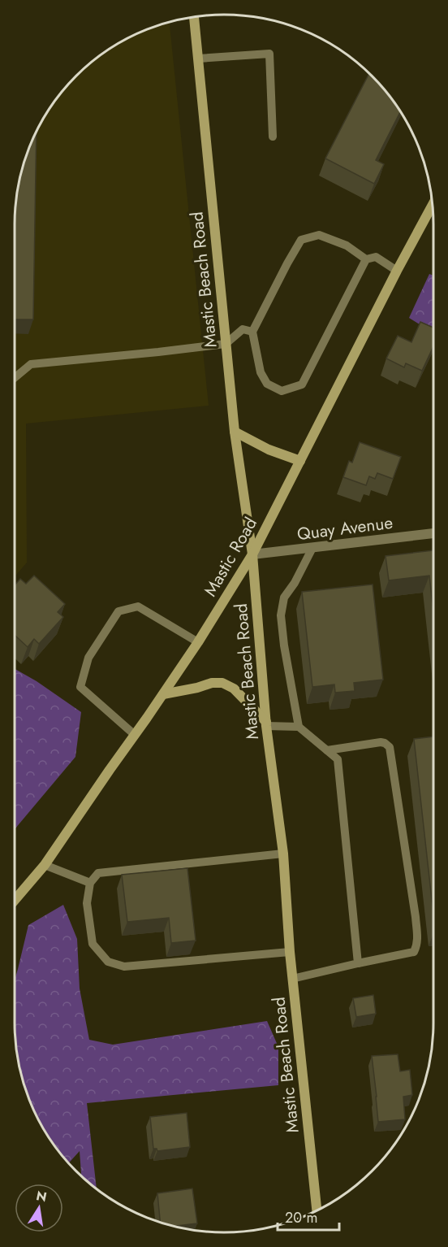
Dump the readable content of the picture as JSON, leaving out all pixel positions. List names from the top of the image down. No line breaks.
{"streets":{"street":["Mastic Beach Road","Quay Avenue","Mastic Road"]},"crossings":[["Mastic Beach Road","Quay Avenue"],["Mastic Beach Road","Mastic Road"],["Quay Avenue","Mastic Road"]],"scale_bar":"20 m","north":"top"}
